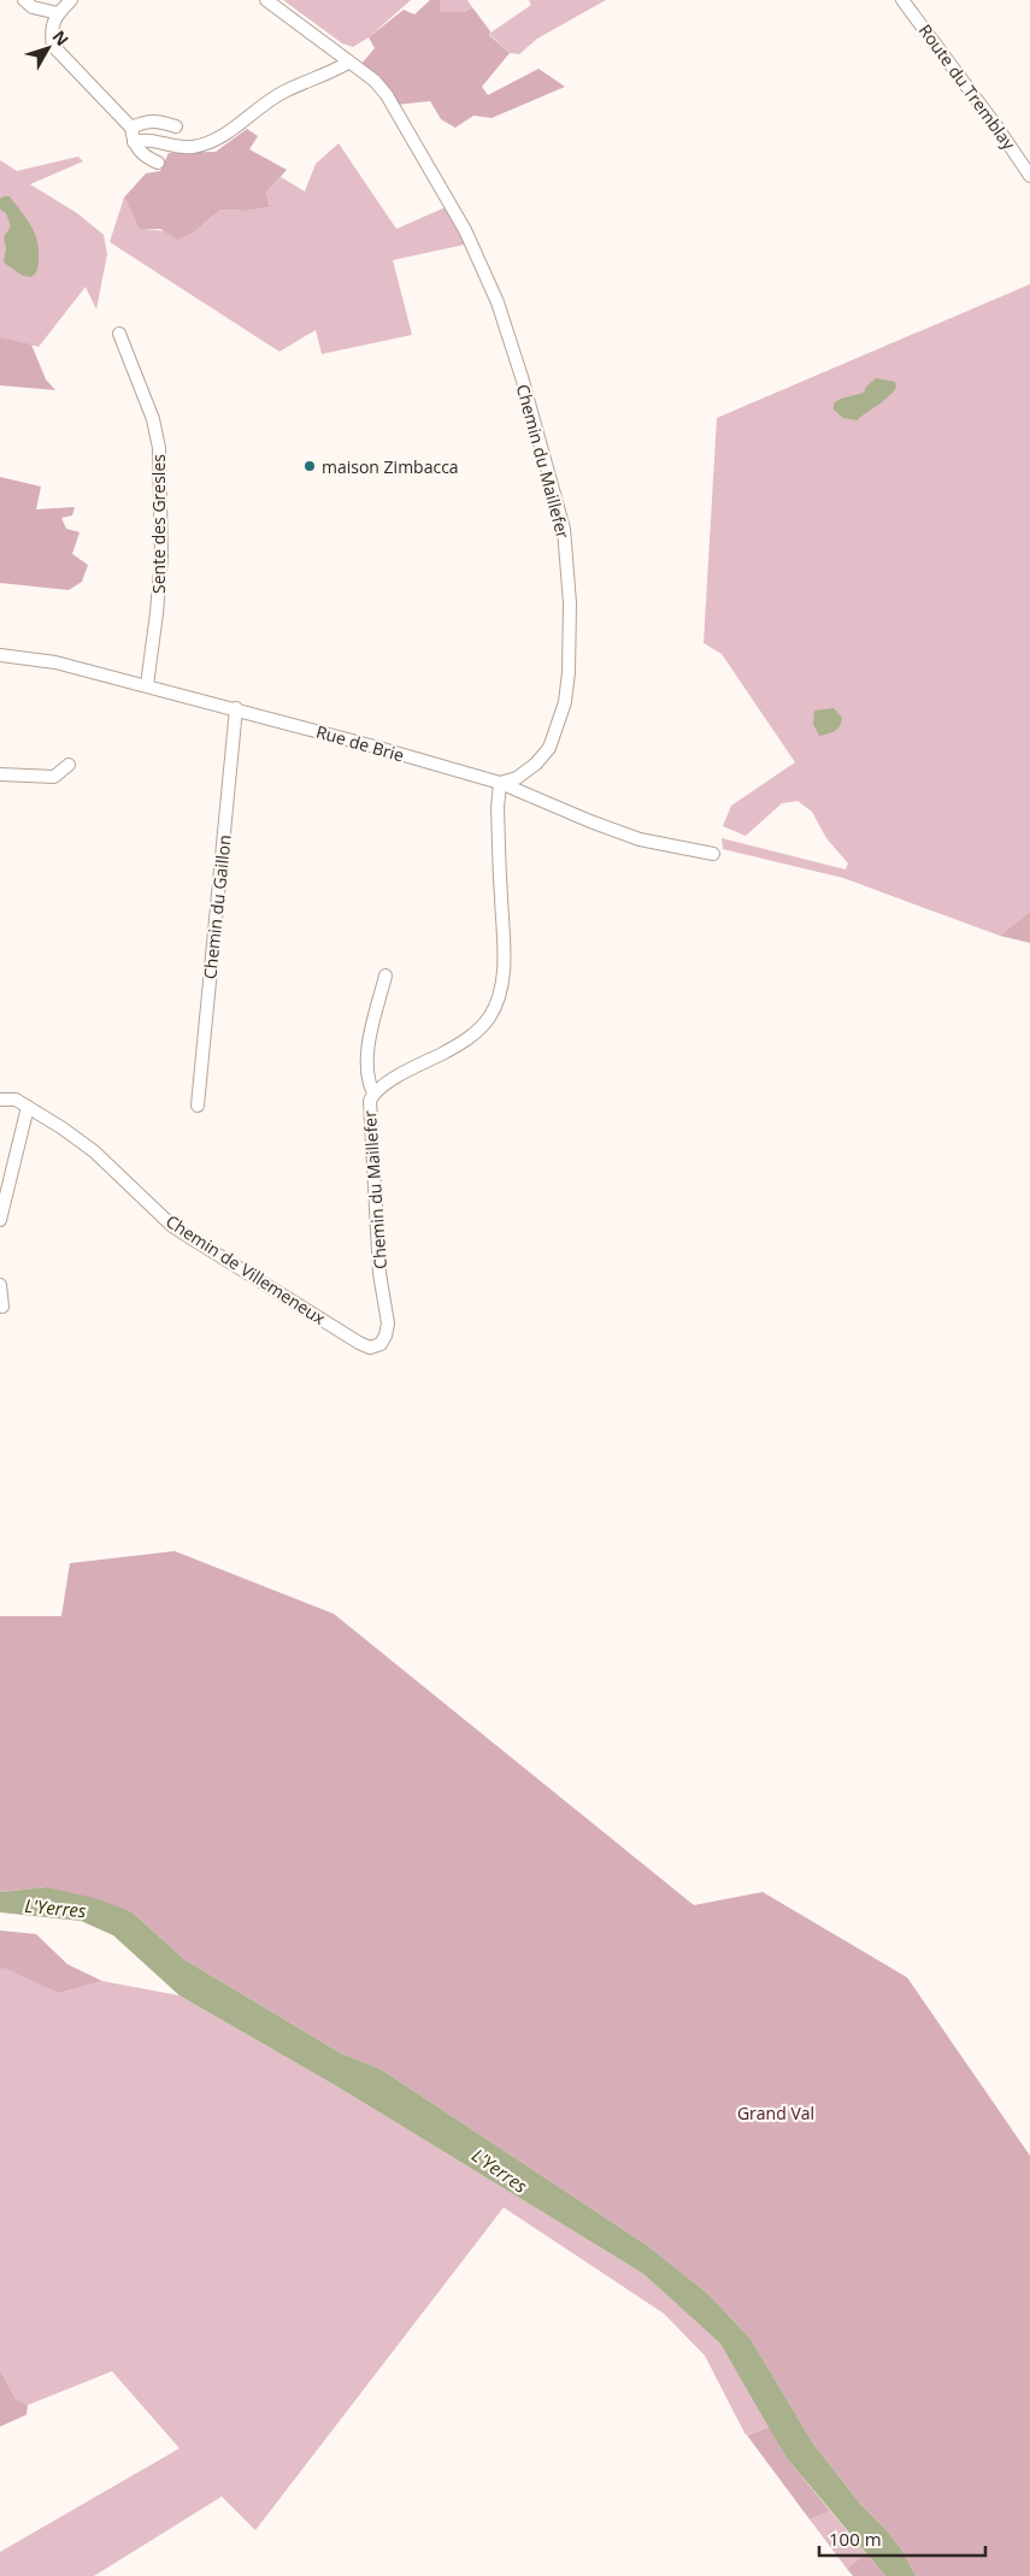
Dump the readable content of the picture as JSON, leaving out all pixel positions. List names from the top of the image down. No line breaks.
{"streets":{"street":["Route du Tremblay","Chemin du Maillefer","Sente des Gresles","Rue de Brie","Chemin du Gaillon","Chemin de Villemeneux"]},"crossings":[["Chemin du Maillefer","Rue de Brie"],["Chemin du Maillefer","Chemin de Villemeneux"],["Sente des Gresles","Rue de Brie"],["Rue de Brie","Chemin du Gaillon"]],"water":["L'Yerres"],"parks":["Grand Val"],"places":["maison Zimbacca"],"scale_bar":"100 m","north":"top right"}
